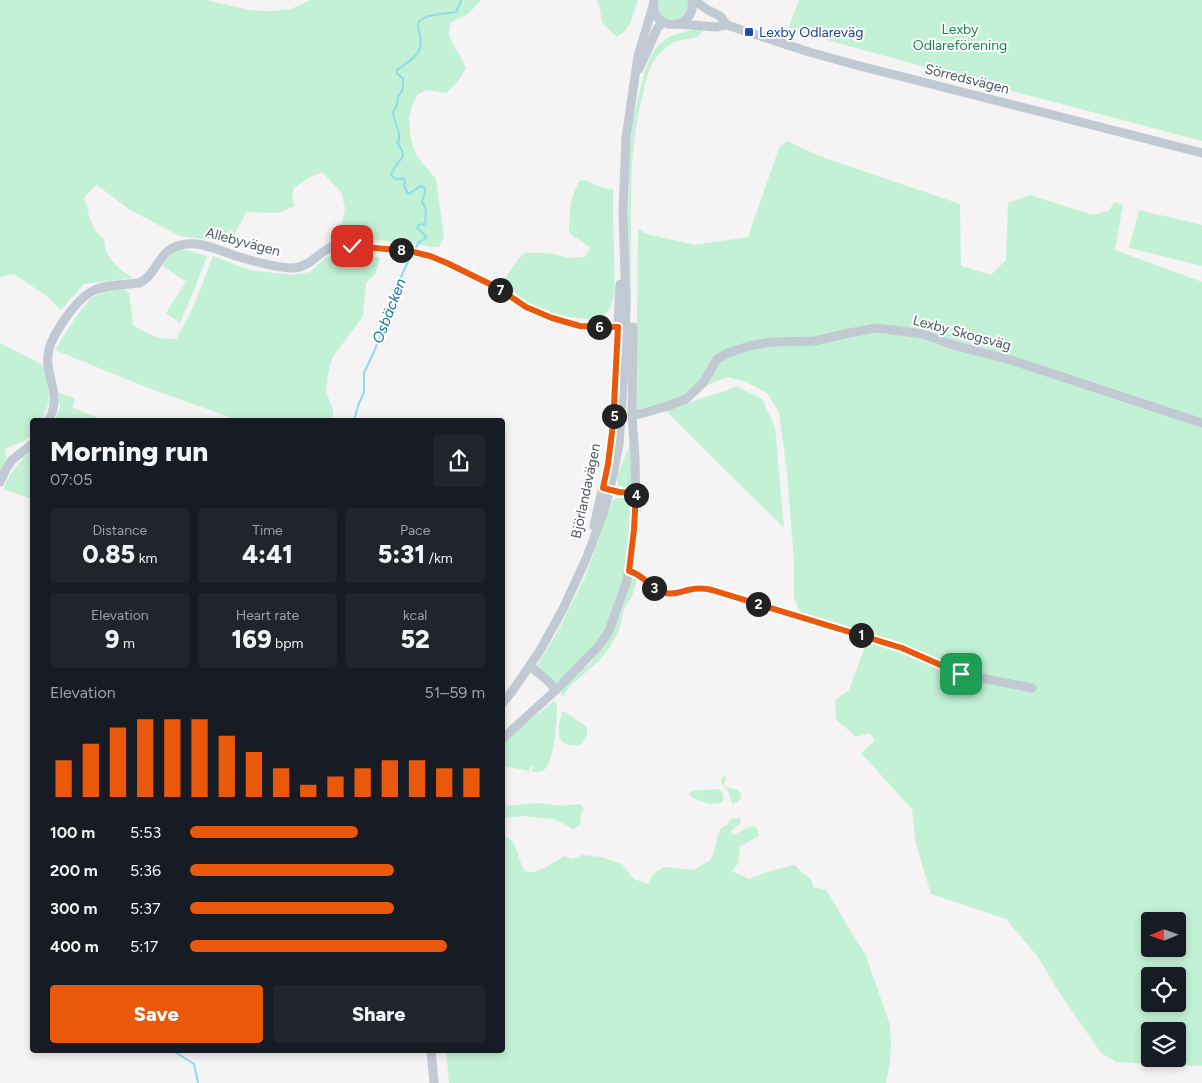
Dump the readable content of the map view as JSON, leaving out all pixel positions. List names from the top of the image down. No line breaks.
{"streets":{"street":["Sörredsvägen","Allebyvägen","Lexby Skogsväg","Björlandavägen"]},"crossings":[["Sörredsvägen","Björlandavägen"],["Allebyvägen","Björlandavägen"],["Lexby Skogsväg","Björlandavägen"]],"water":["Osbäcken"],"parks":["Lexby Odlareförening"],"places":{"transit":["Lexby Odlareväg"]},"north":"left","page":{"pins":["8","7","6","5","4","3","2","1"],"heading":["Morning run","07:05"],"stats":[["Distance","0.85 km"],["Time","4:41"],["Pace","5:31 /km"],["Elevation","9 m"],["Heart rate","169 bpm"],["kcal","52"]],"chart":["Elevation","51–59 m"],"list":[{"name":"100 m","note":"5:53"},{"name":"200 m","note":"5:36"},{"name":"300 m","note":"5:37"},{"name":"400 m","note":"5:17"}],"buttons":["Save","Share"]}}
